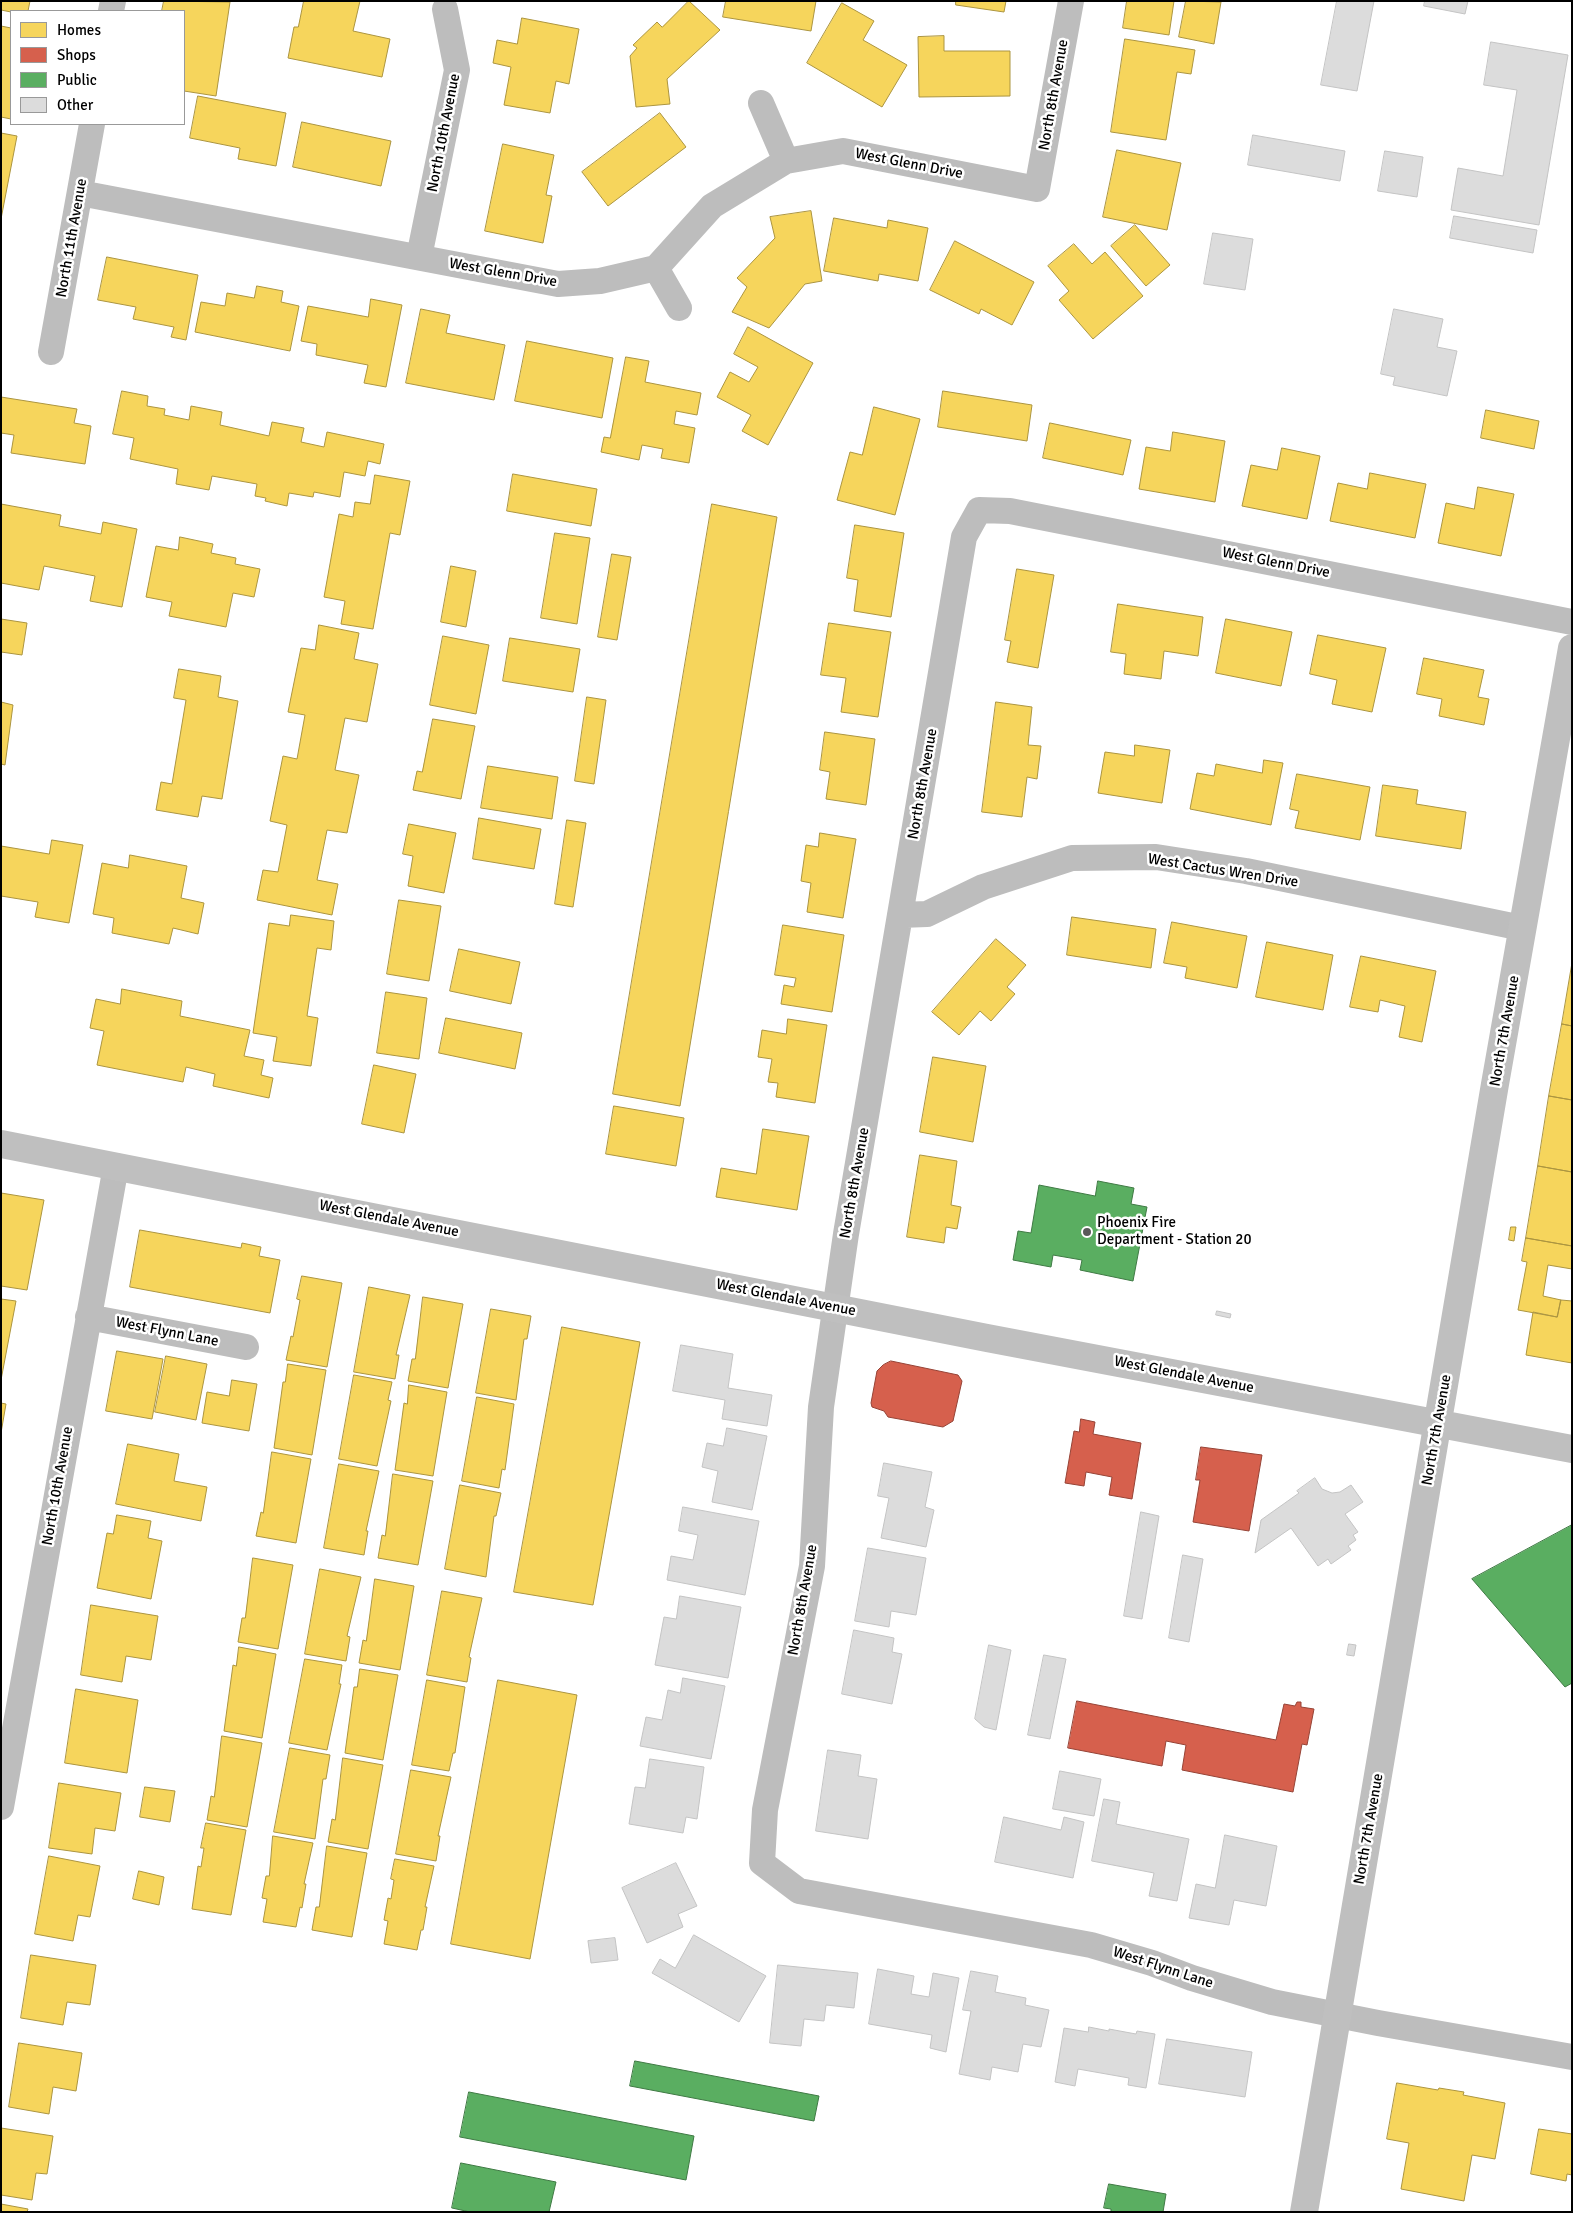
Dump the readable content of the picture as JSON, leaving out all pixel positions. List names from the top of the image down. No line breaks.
{"streets":{"main road":["North 7th Avenue","West Glendale Avenue"],"street":["North 8th Avenue","North 10th Avenue","West Glenn Drive","North 11th Avenue","West Cactus Wren Drive","West Flynn Lane"]},"crossings":[["North 8th Avenue","West Glenn Drive"],["North 8th Avenue","West Cactus Wren Drive"],["North 8th Avenue","West Glendale Avenue"],["North 8th Avenue","West Flynn Lane"],["North 10th Avenue","West Glenn Drive"],["North 10th Avenue","West Glendale Avenue"],["North 10th Avenue","West Flynn Lane"],["West Glenn Drive","North 11th Avenue"],["West Cactus Wren Drive","North 7th Avenue"],["North 7th Avenue","West Glendale Avenue"],["North 7th Avenue","West Flynn Lane"]],"places":["Phoenix Fire Department - Station 20"],"legend":["Homes","Shops","Public","Other"]}
